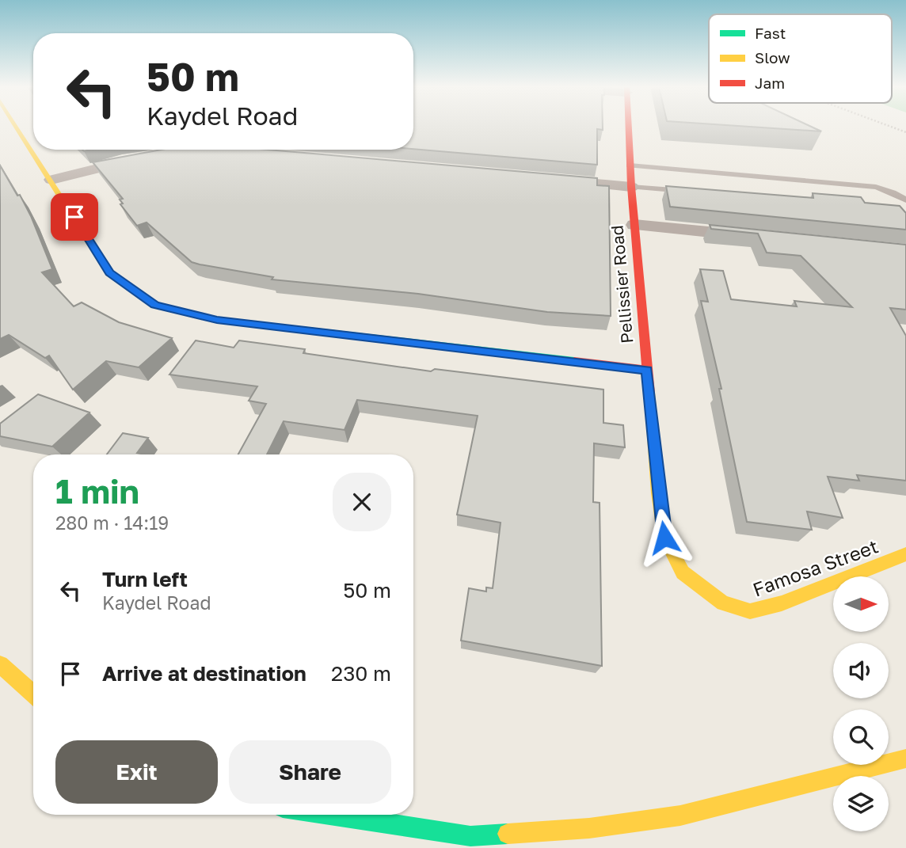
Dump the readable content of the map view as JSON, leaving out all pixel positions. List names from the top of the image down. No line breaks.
{"streets":{"main road":["Pellissier Road","Famosa Street"]},"crossings":[["Pellissier Road","Famosa Street"]],"legend":["Fast","Slow","Jam"],"north":"right","page":{"turn":["50 m","Kaydel Road"],"heading":["1 min","280 m · 14:19"],"list":[{"name":"Turn left","note":"Kaydel Road","value":"50 m"},{"name":"Arrive at destination","value":"230 m"}],"buttons":["Exit","Share"]}}
